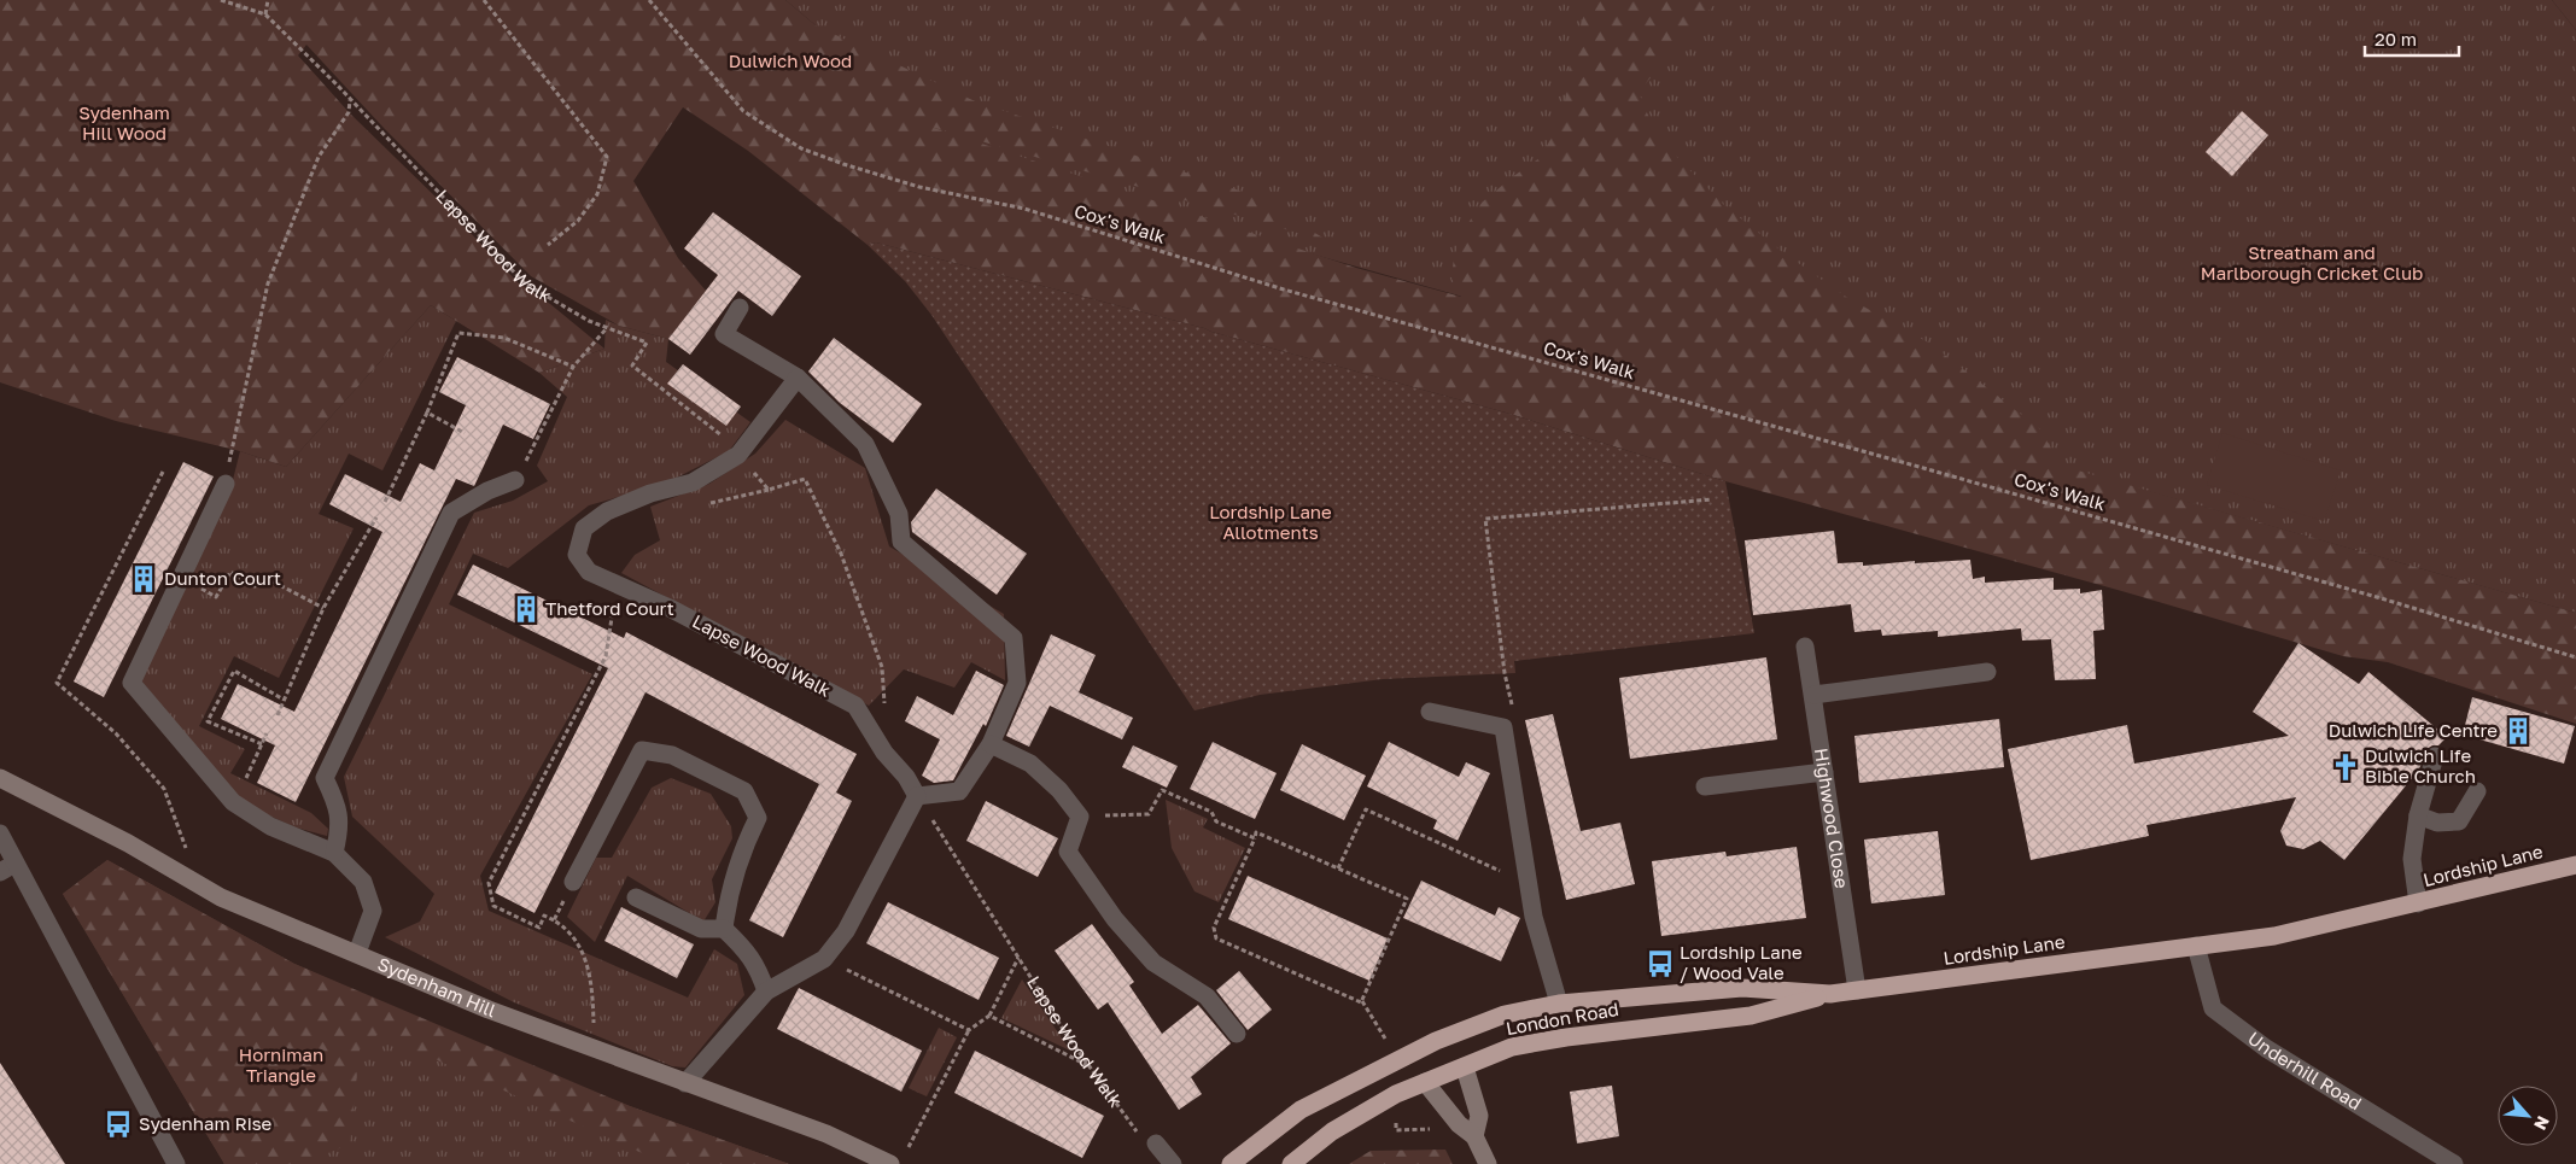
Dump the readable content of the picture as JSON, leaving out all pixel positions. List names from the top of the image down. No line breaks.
{"streets":{"highway":["Lordship Lane","London Road"],"street":["Lapse Wood Walk","Highwood Close","Sydenham Hill","Underhill Road"],"path":["Cox's Walk"]},"crossings":[["Highwood Close","Lordship Lane"],["Lordship Lane","London Road"],["Lordship Lane","Underhill Road"]],"parks":["Dulwich Wood","Sydenham Hill Wood","Streatham and Marlborough Cricket Club","Lordship Lane Allotments","Horniman Triangle"],"places":{"building":["Dunton Court","Thetford Court","Dulwich Life Centre"],"church":["Dulwich Life Bible Church"],"bus stop":["Lordship Lane / Wood Vale","Sydenham Rise"]},"scale_bar":"20 m","north":"bottom right"}
